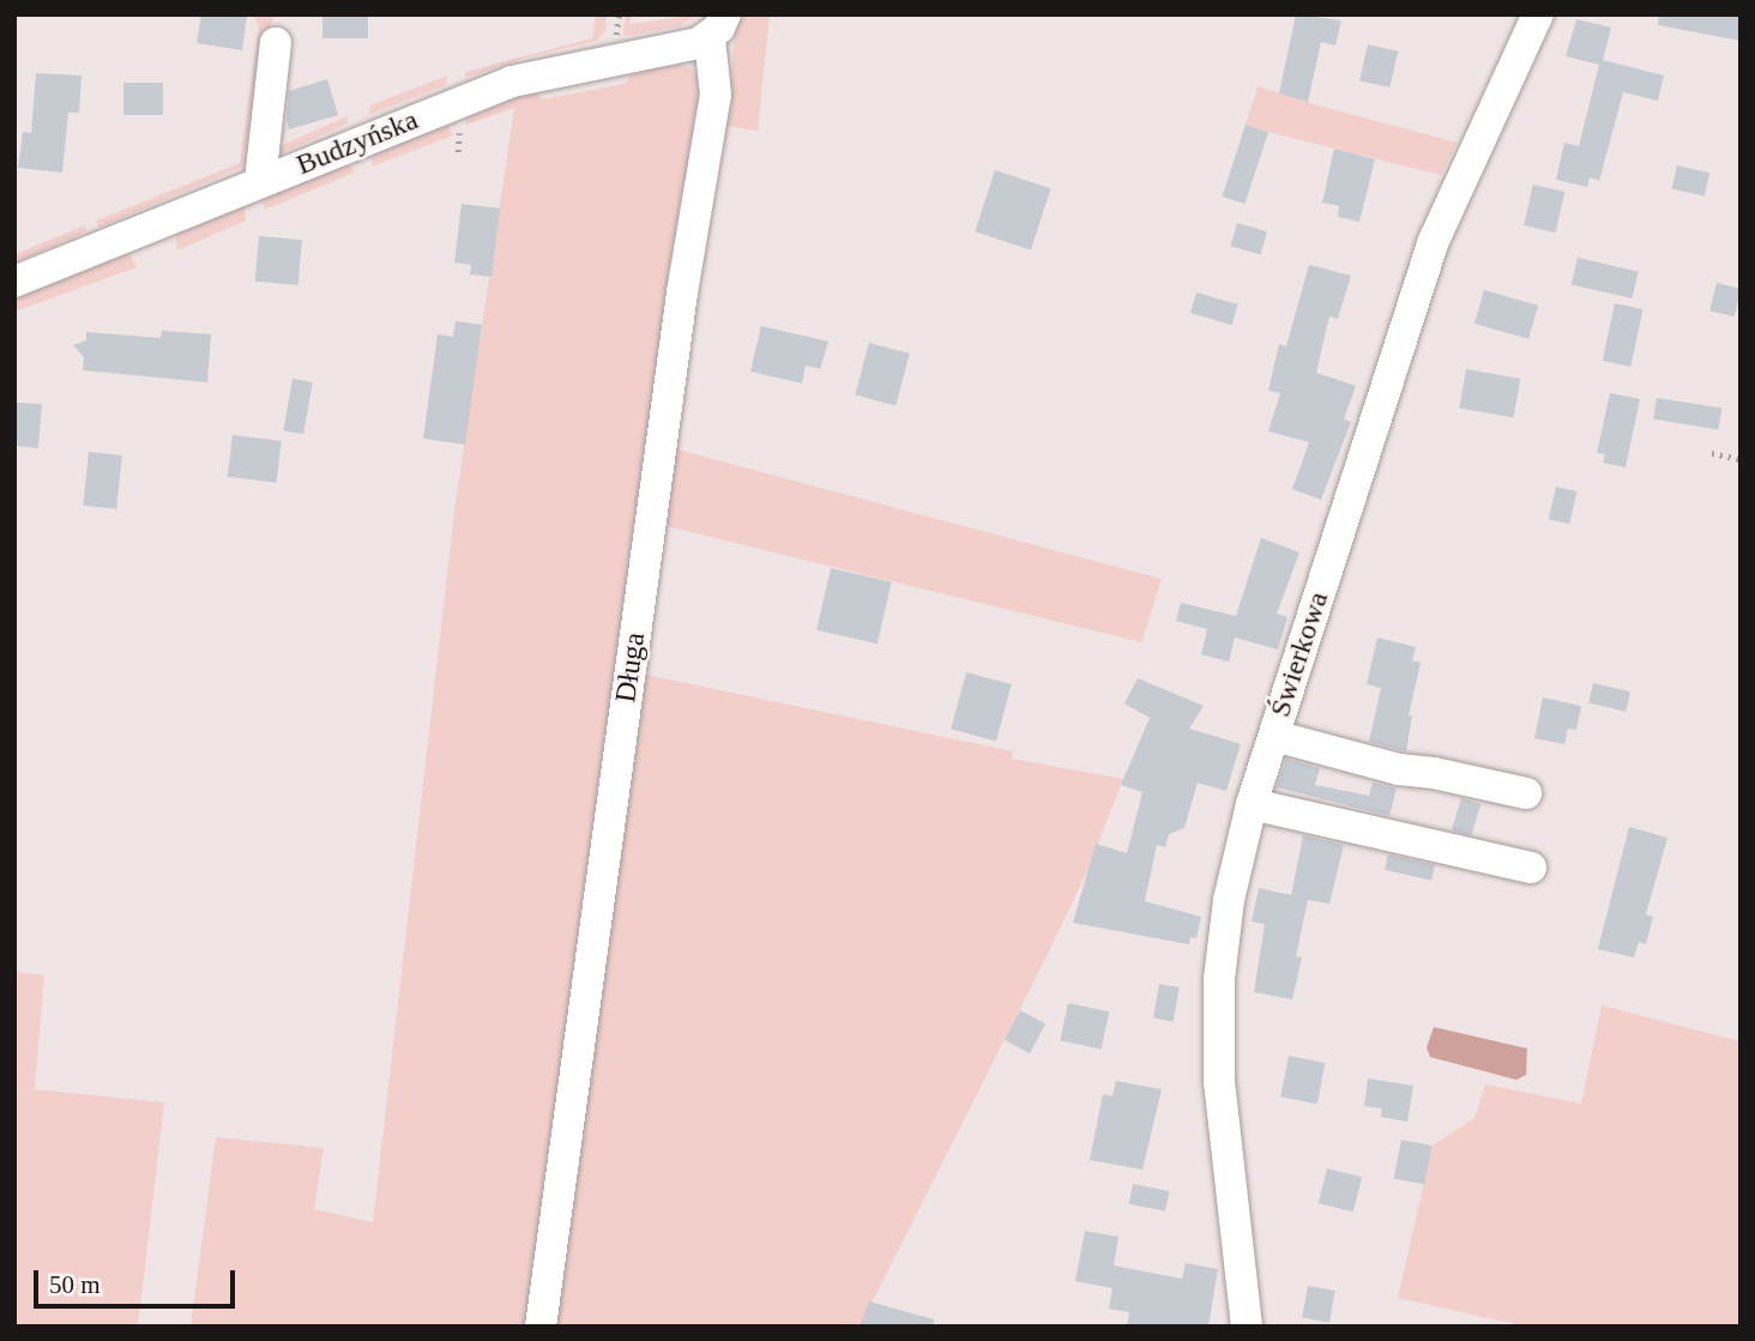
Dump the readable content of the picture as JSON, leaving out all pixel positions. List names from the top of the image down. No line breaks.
{"streets":{"street":["Budzyńska","Świerkowa","Długa"]},"crossings":[["Budzyńska","Długa"]],"scale_bar":"50 m"}
